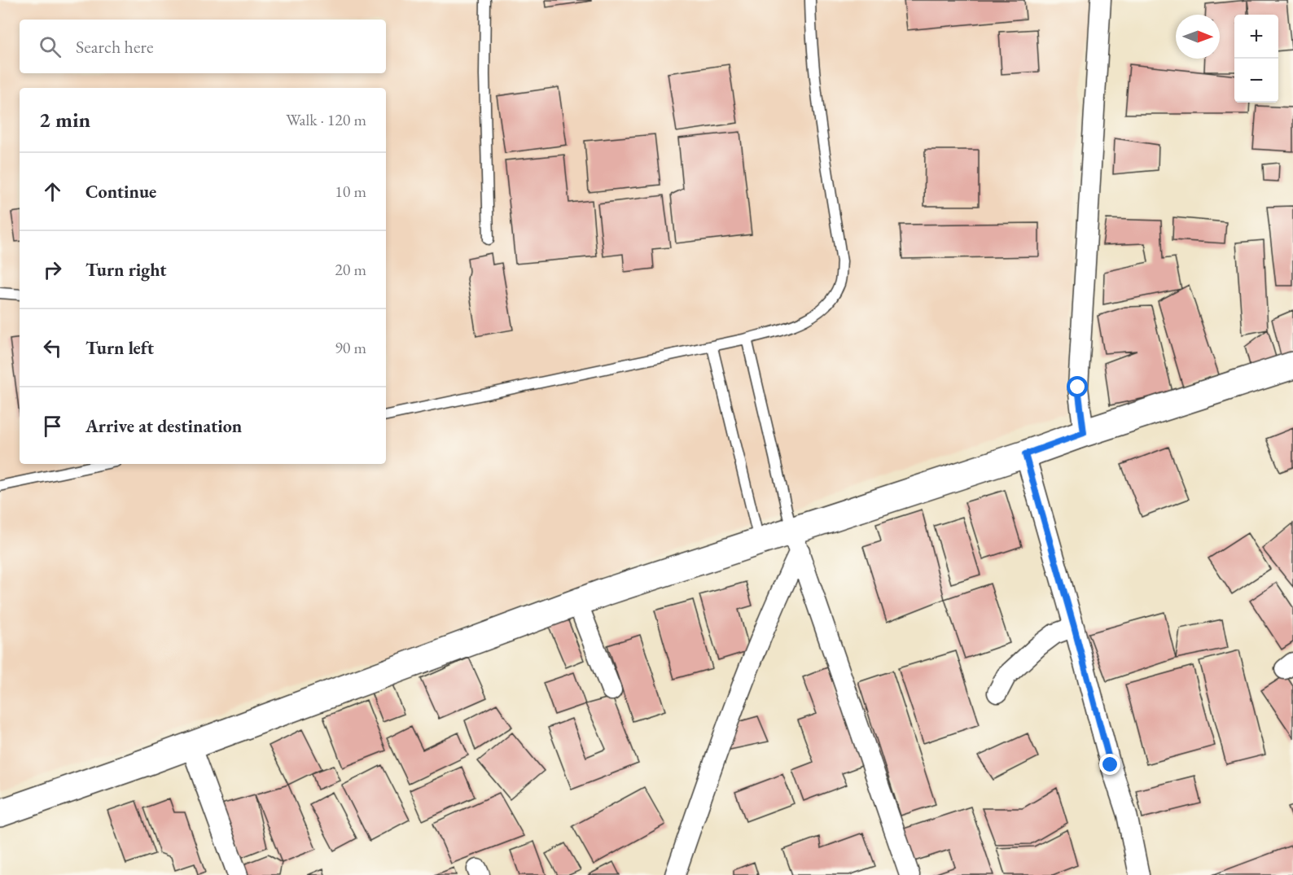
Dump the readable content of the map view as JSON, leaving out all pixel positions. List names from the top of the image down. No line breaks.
{"north":"right","page":{"map_buttons":["+","−"],"search":"Search here","heading":["2 min","Walk · 120 m"],"list":[["Continue","10 m"],["Turn right","20 m"],["Turn left","90 m"],"Arrive at destination"]}}
